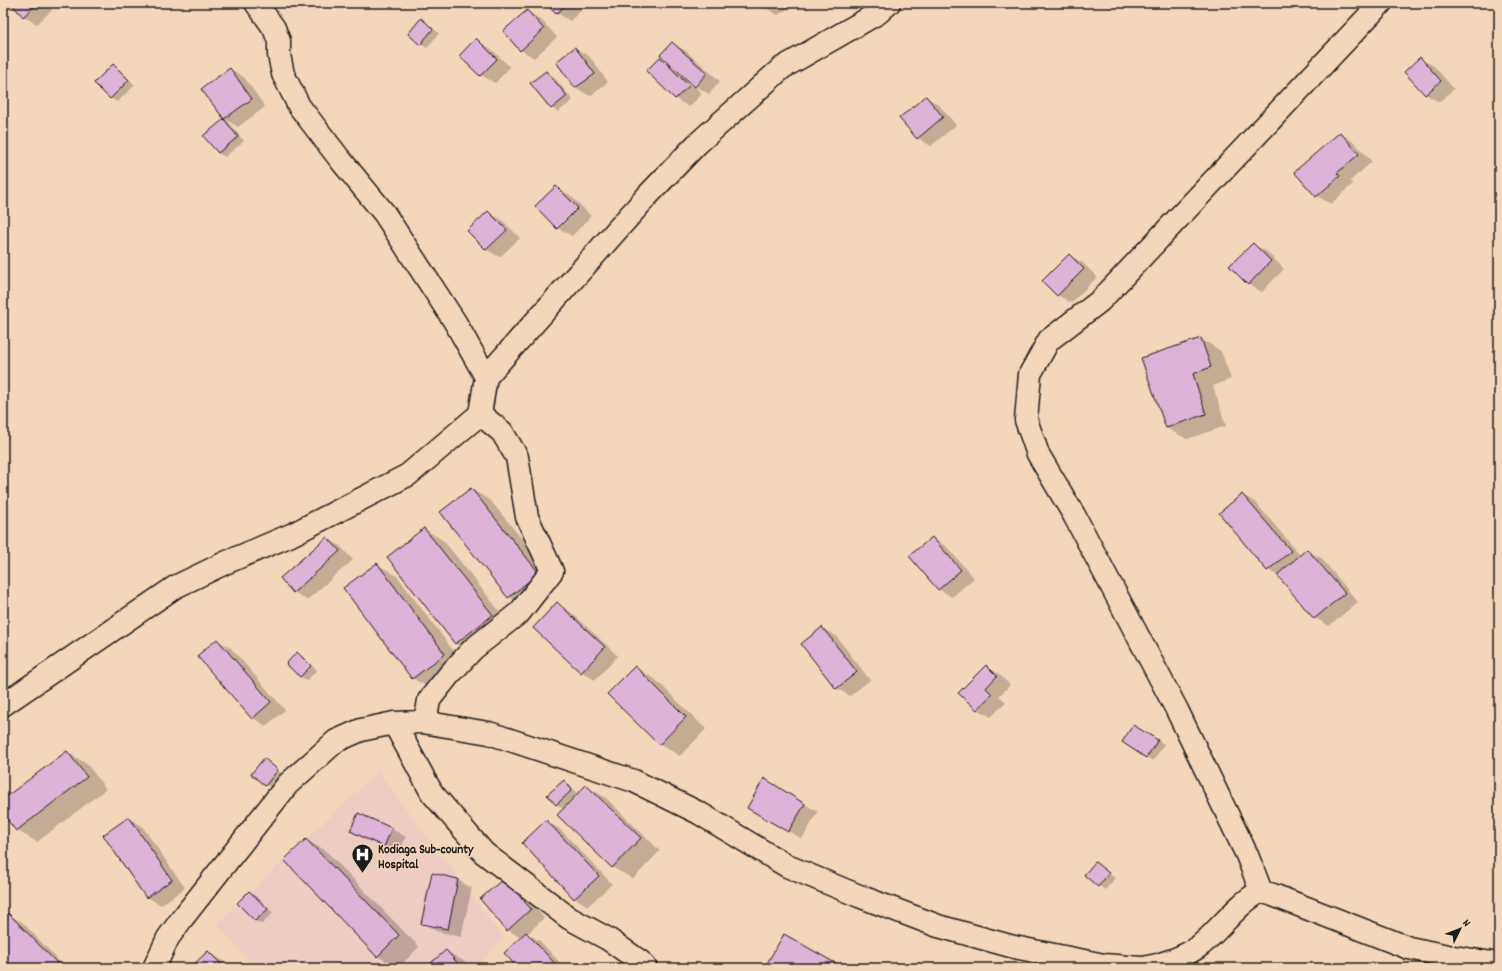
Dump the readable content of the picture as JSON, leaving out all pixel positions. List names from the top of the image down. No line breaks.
{"places":{"hospital":["Kodiaga Sub-county Hospital"]},"north":"top right"}
